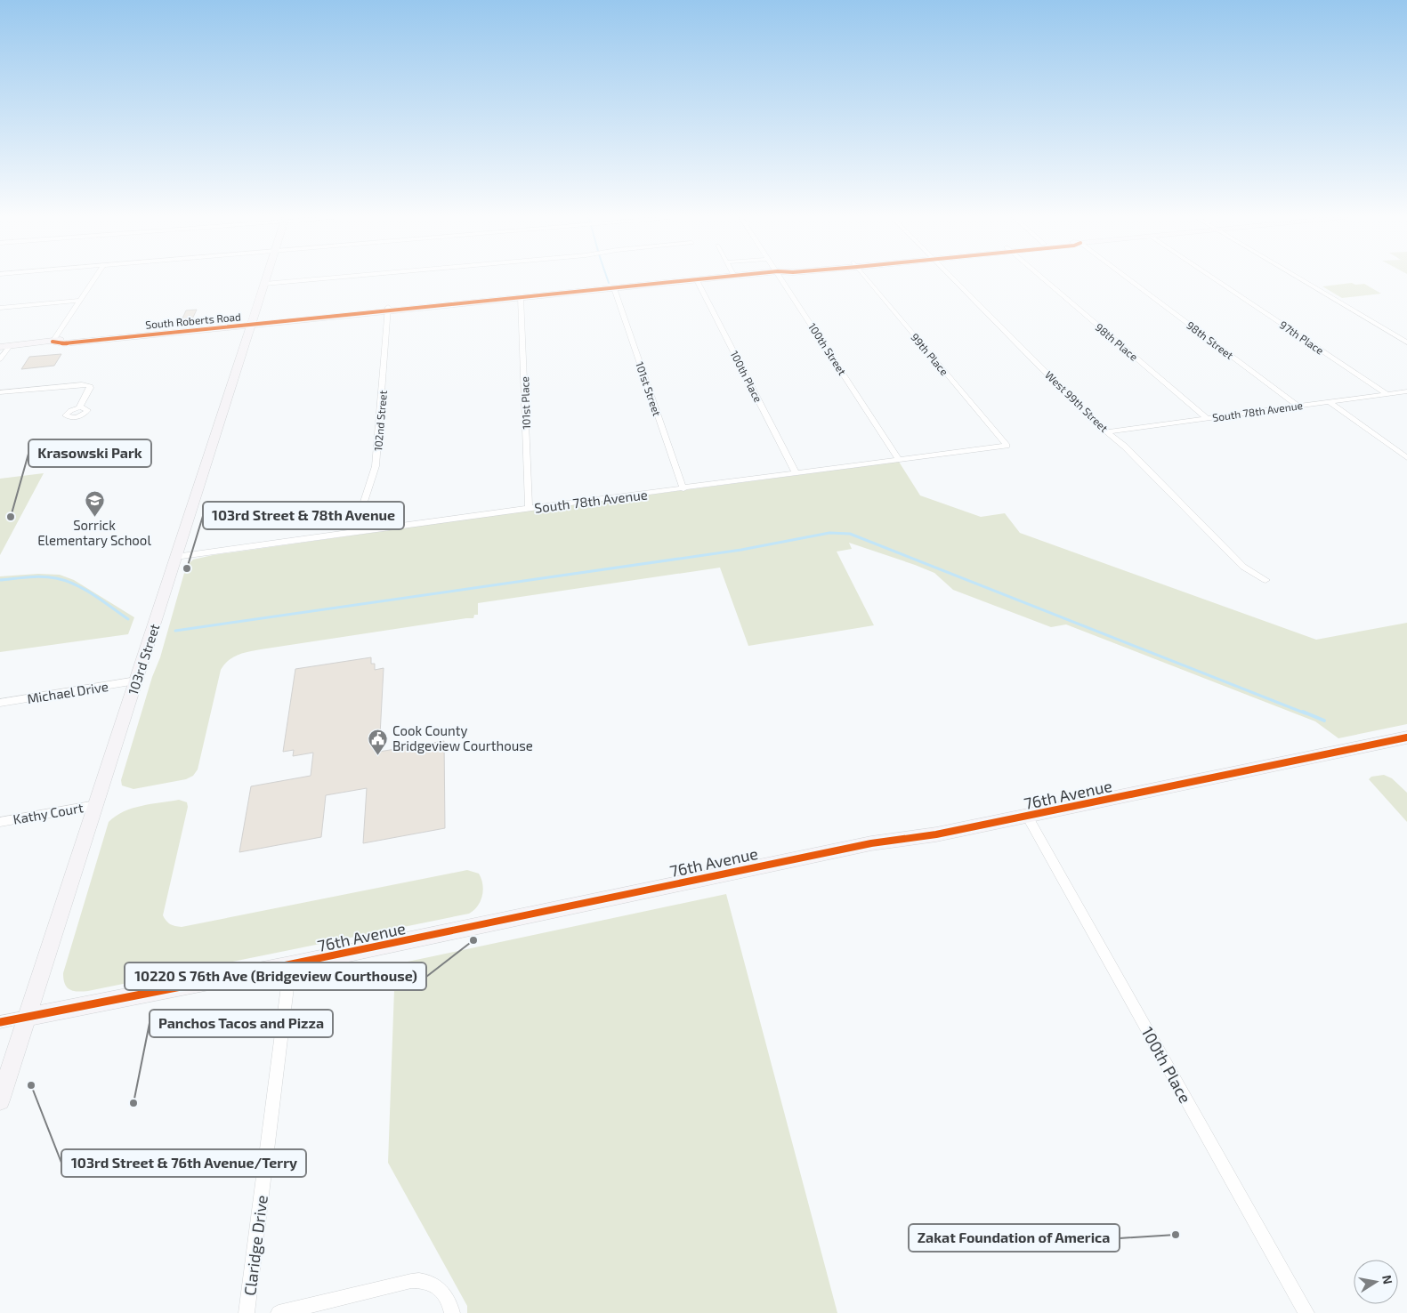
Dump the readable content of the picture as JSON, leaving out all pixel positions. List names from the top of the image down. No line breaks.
{"streets":{"street":["South Roberts Road","97th Place","98th Street","98th Place","100th Street","99th Place","100th Place","101st Street","West 99th Street","101st Place","South 78th Avenue","102nd Street","103rd Street","Michael Drive","76th Avenue","Kathy Court","Claridge Drive"]},"crossings":[["South Roberts Road","100th Place"],["South Roberts Road","101st Street"],["South Roberts Road","101st Place"],["South Roberts Road","102nd Street"],["South Roberts Road","103rd Street"],["97th Place","South 78th Avenue"],["98th Street","South 78th Avenue"],["98th Place","South 78th Avenue"],["100th Street","South 78th Avenue"],["99th Place","South 78th Avenue"],["100th Place","South 78th Avenue"],["100th Place","76th Avenue"],["101st Street","South 78th Avenue"],["West 99th Street","South 78th Avenue"],["101st Place","South 78th Avenue"],["South 78th Avenue","102nd Street"],["South 78th Avenue","103rd Street"],["103rd Street","Michael Drive"],["103rd Street","76th Avenue"],["103rd Street","Kathy Court"],["76th Avenue","Claridge Drive"]],"places":{"other":["Krasowski Park","103rd Street & 78th Avenue","10220 S 76th Ave (Bridgeview Courthouse)","103rd Street & 76th Avenue/Terry","Panchos Tacos and Pizza","Zakat Foundation of America"],"school or university":["Sorrick Elementary School"],"public building":["Cook County Bridgeview Courthouse"]},"north":"right"}
